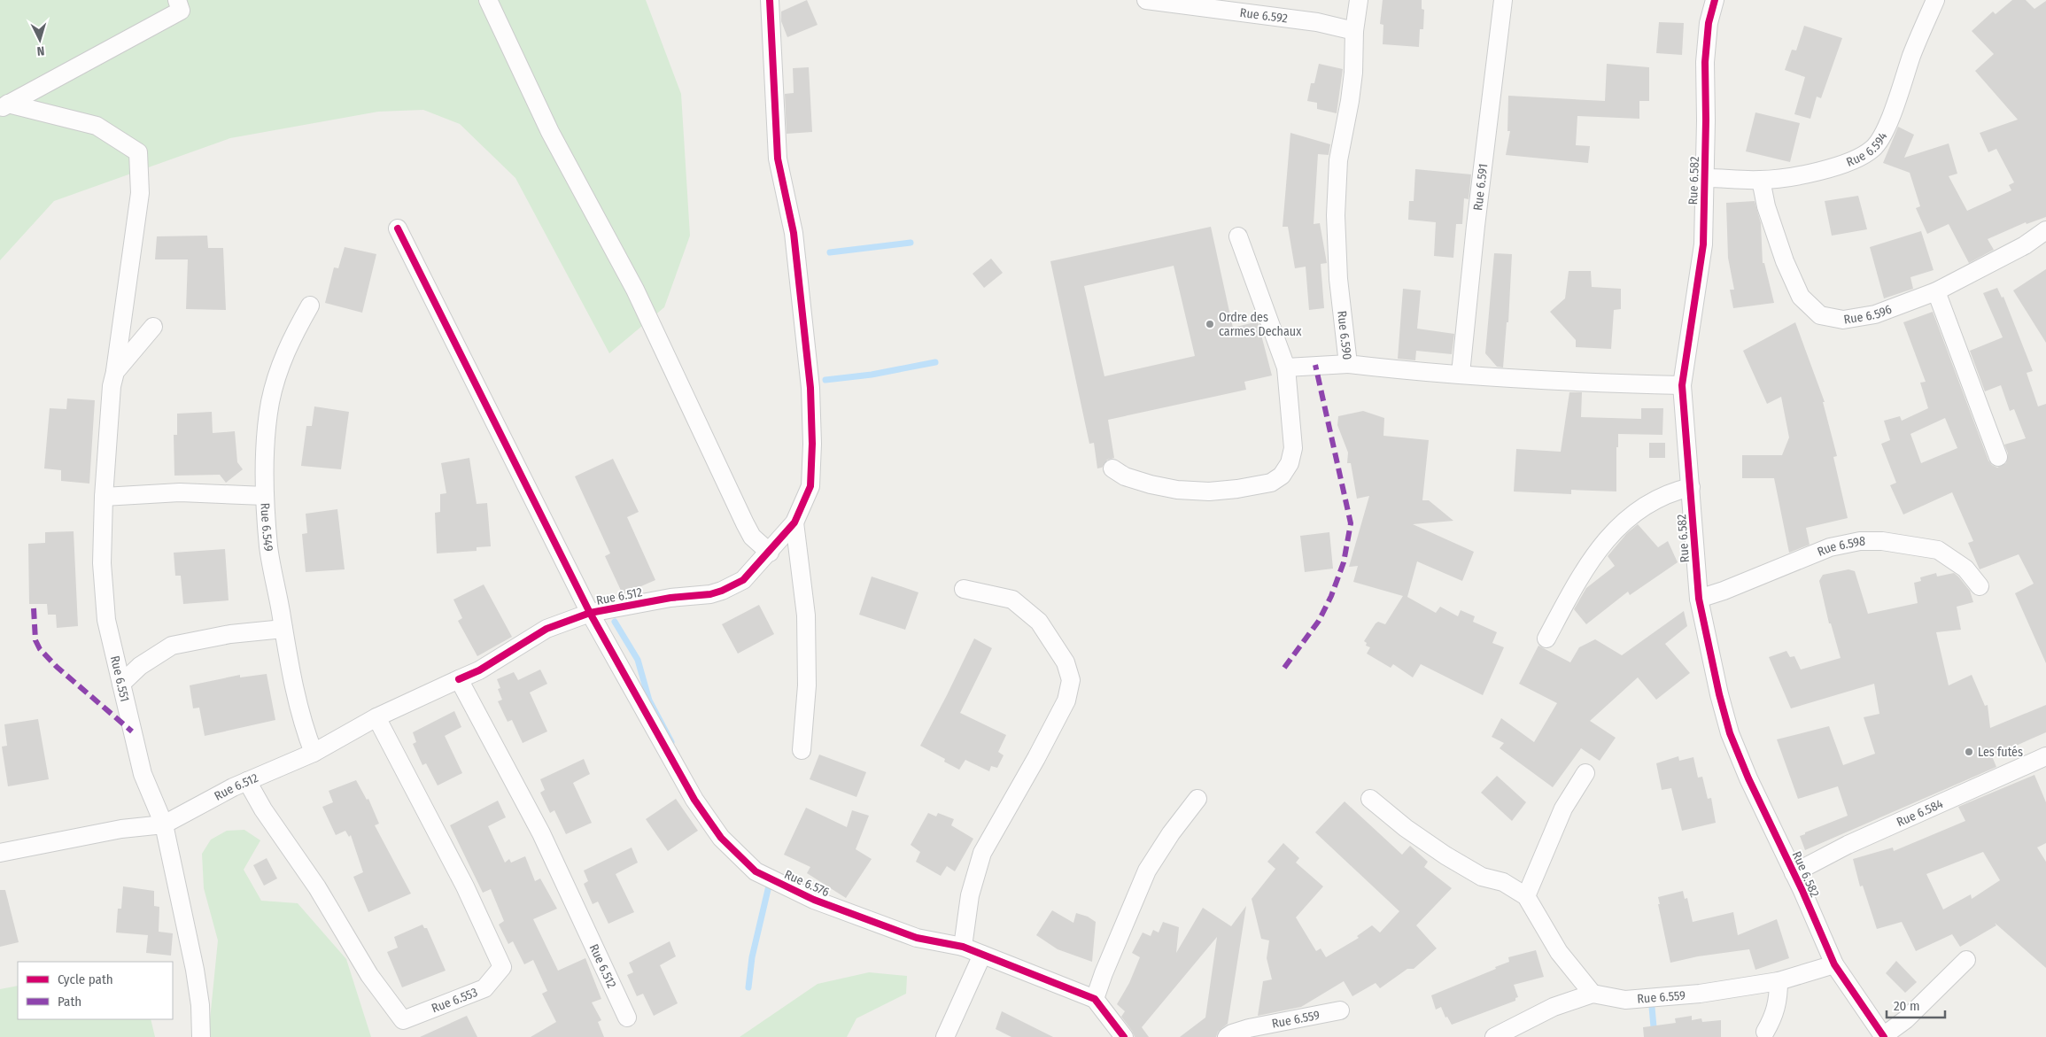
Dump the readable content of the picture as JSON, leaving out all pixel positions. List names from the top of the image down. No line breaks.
{"streets":{"street":["Rue 6.592","Rue 6.594","Rue 6.582","Rue 6.591","Rue 6.596","Rue 6.590","Rue 6.549","Rue 6.598","Rue 6.512","Rue 6.551","Rue 6.584","Rue 6.576","Rue 6.559","Rue 6.553"]},"crossings":[["Rue 6.592","Rue 6.590"],["Rue 6.594","Rue 6.582"],["Rue 6.594","Rue 6.596"],["Rue 6.582","Rue 6.590"],["Rue 6.582","Rue 6.598"],["Rue 6.582","Rue 6.584"],["Rue 6.582","Rue 6.559"],["Rue 6.591","Rue 6.590"],["Rue 6.549","Rue 6.512"],["Rue 6.512","Rue 6.551"],["Rue 6.512","Rue 6.576"],["Rue 6.512","Rue 6.553"]],"places":["Ordre des carmes Dechaux","Les futés"],"legend":["Cycle path","Path"],"scale_bar":"20 m","north":"bottom"}
